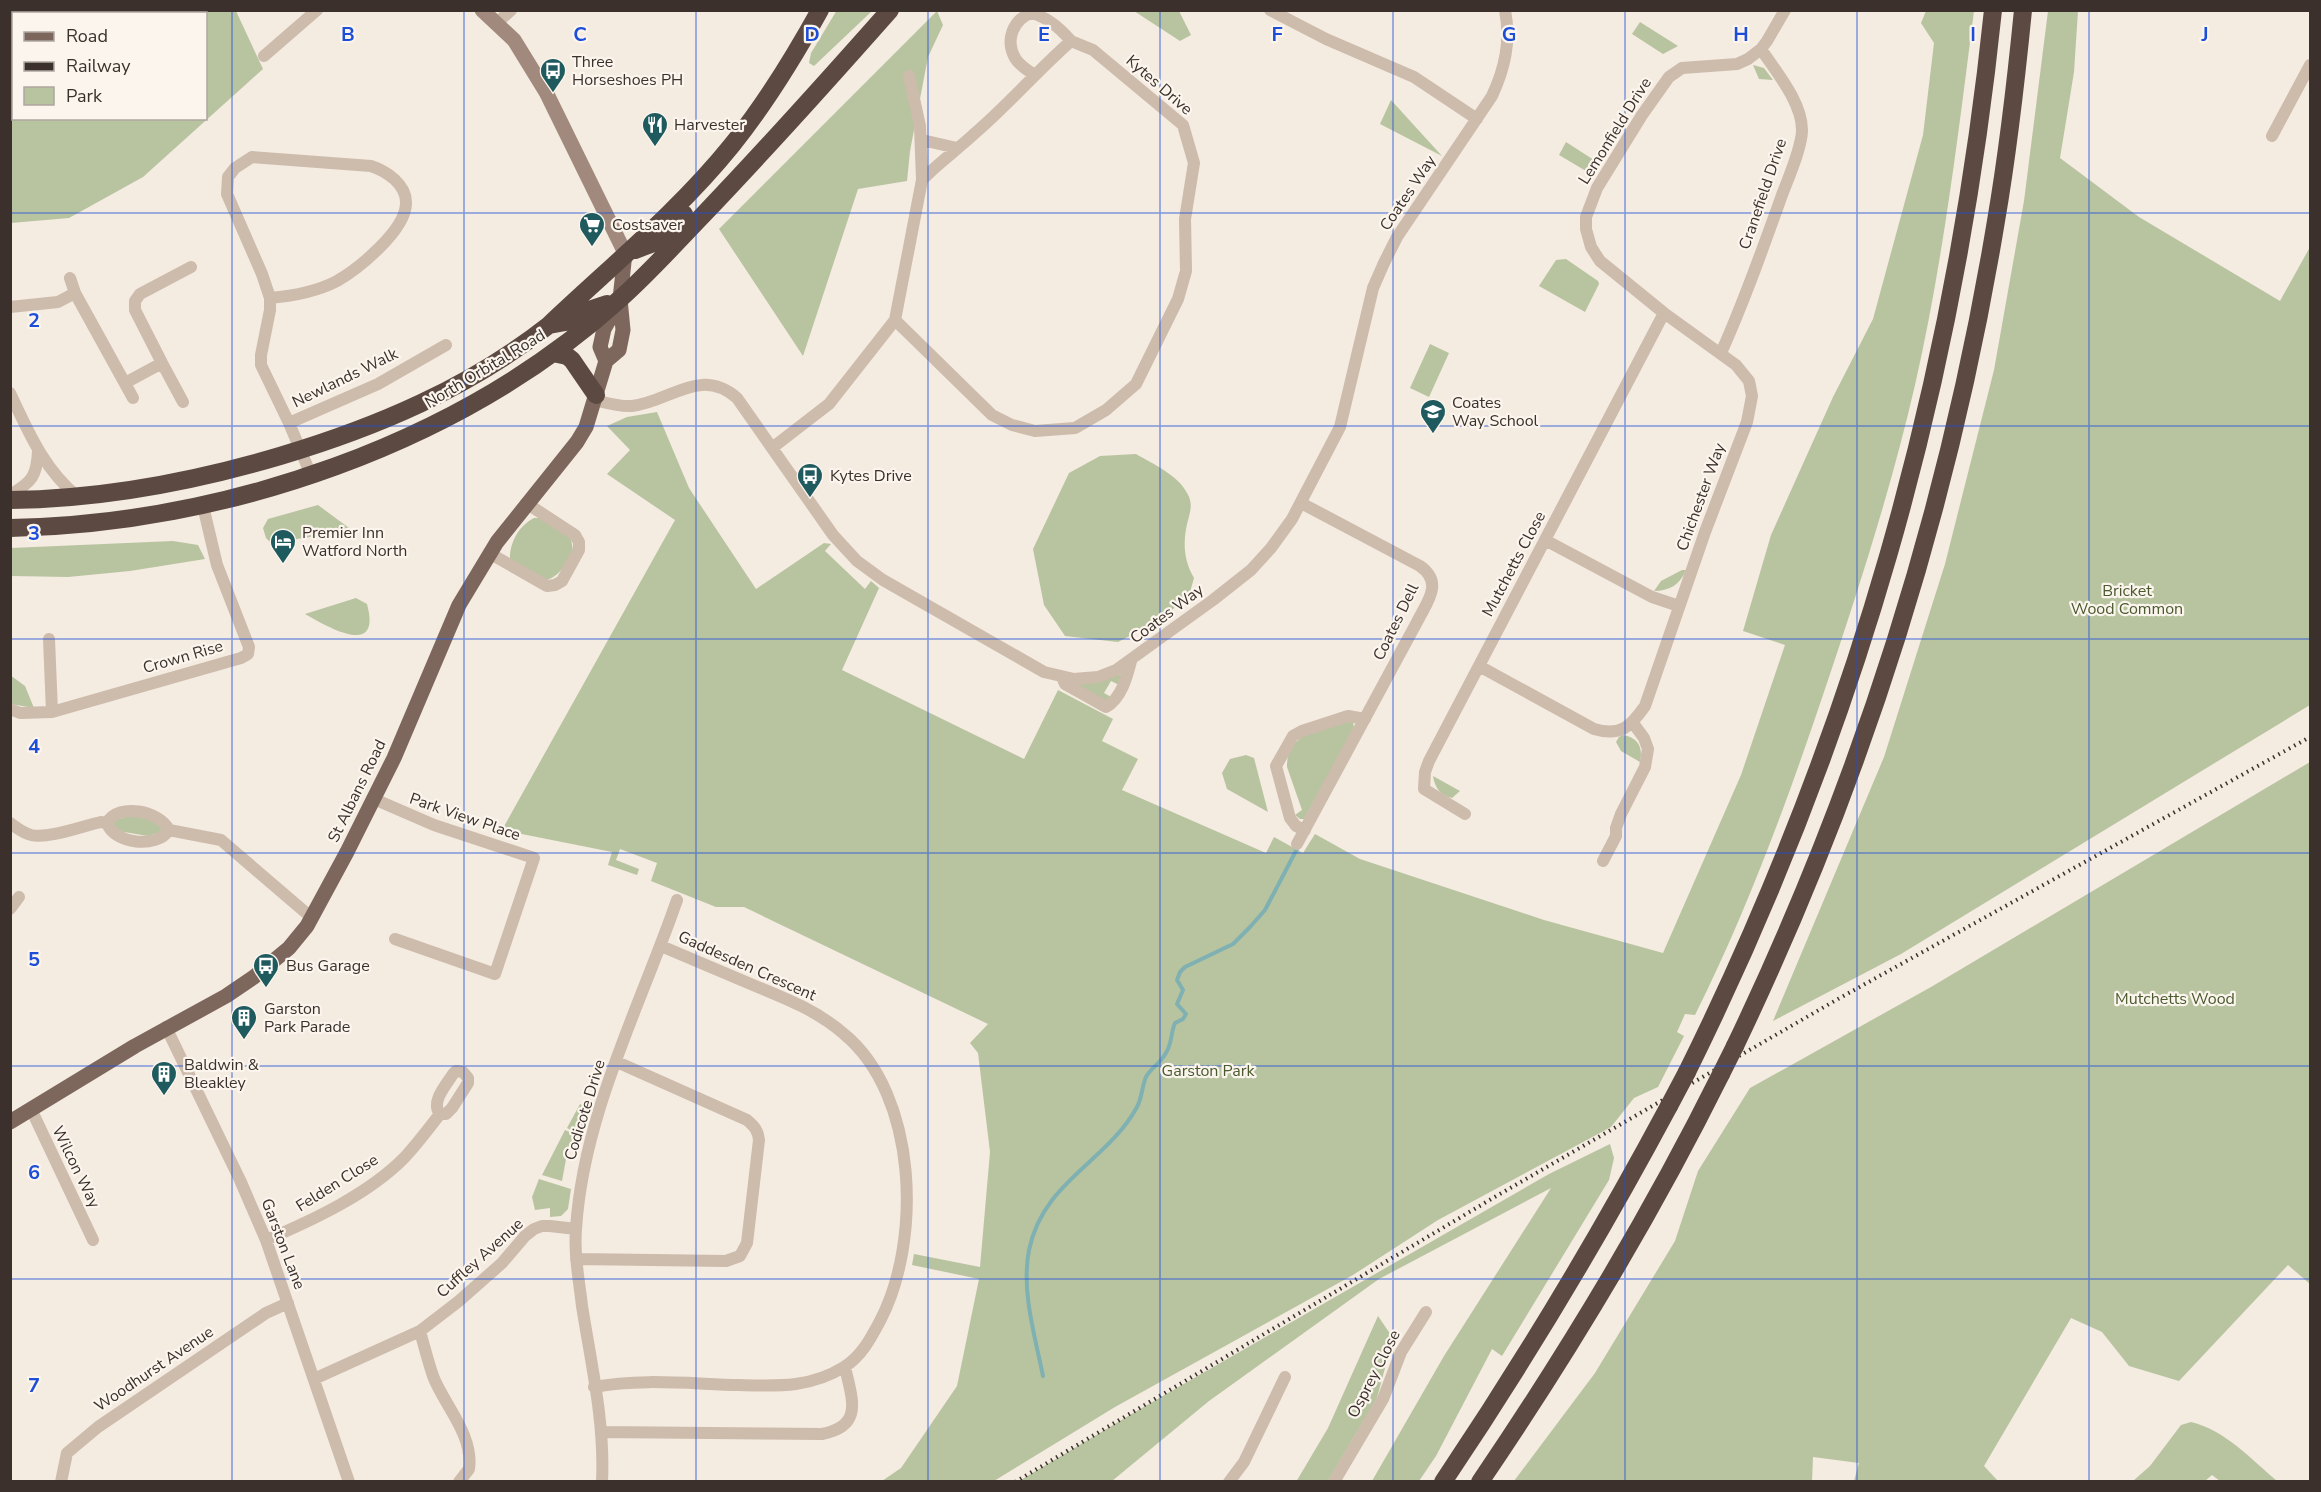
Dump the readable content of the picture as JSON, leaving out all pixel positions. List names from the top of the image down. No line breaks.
{"streets":{"highway":["North Orbital Road"],"main road":["St Albans Road"],"street":["Kytes Drive","Lemonfield Drive","Coates Way","Cranefield Drive","Newlands Walk","Chichester Way","Mutchetts Close","Coates Dell","Crown Rise","Park View Place","Gaddesden Crescent","Codicote Drive","Wilcon Way","Felden Close","Garston Lane","Cuffley Avenue","Woodhurst Avenue","Osprey Close"]},"crossings":[["Lemonfield Drive","Cranefield Drive"],["Lemonfield Drive","Chichester Way"],["Lemonfield Drive","Mutchetts Close"],["Coates Way","Coates Dell"],["Coates Way","St Albans Road"],["Cranefield Drive","Chichester Way"],["North Orbital Road","Crown Rise"],["North Orbital Road","St Albans Road"],["Chichester Way","Mutchetts Close"],["St Albans Road","Park View Place"],["St Albans Road","Wilcon Way"],["St Albans Road","Garston Lane"],["Gaddesden Crescent","Codicote Drive"],["Codicote Drive","Cuffley Avenue"],["Felden Close","Garston Lane"],["Garston Lane","Cuffley Avenue"],["Garston Lane","Woodhurst Avenue"]],"parks":["Bricket Wood Common","Mutchetts Wood","Garston Park"],"places":{"bus stop":["Three Horseshoes PH","Kytes Drive","Bus Garage"],"restaurant":["Harvester"],"supermarket":["Costsaver"],"school or university":["Coates Way School"],"hotel":["Premier Inn Watford North"],"building":["Garston Park Parade","Baldwin & Bleakley"]},"legend":["Road","Railway","Park"],"grid":{"columns":["B","C","D","E","F","G","H","I","J"],"rows":["2","3","4","5","6","7"]}}
